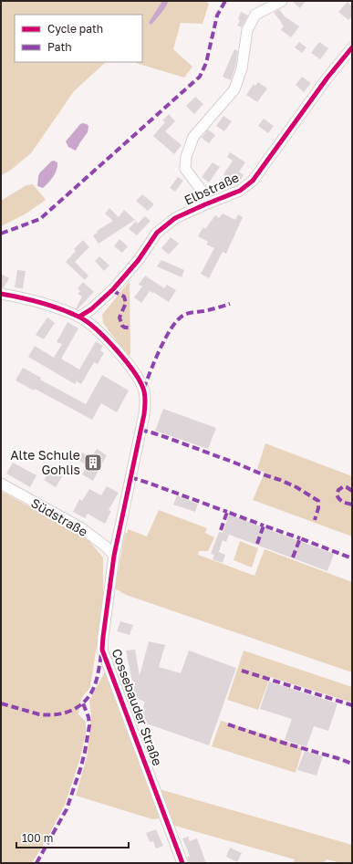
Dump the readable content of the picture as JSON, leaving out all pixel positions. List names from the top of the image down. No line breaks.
{"streets":{"street":["Elbstraße","Südstraße","Cossebauder Straße"]},"crossings":[["Elbstraße","Cossebauder Straße"],["Südstraße","Cossebauder Straße"]],"places":{"building":["Alte Schule Gohlis"]},"legend":["Cycle path","Path"],"scale_bar":"100 m"}
